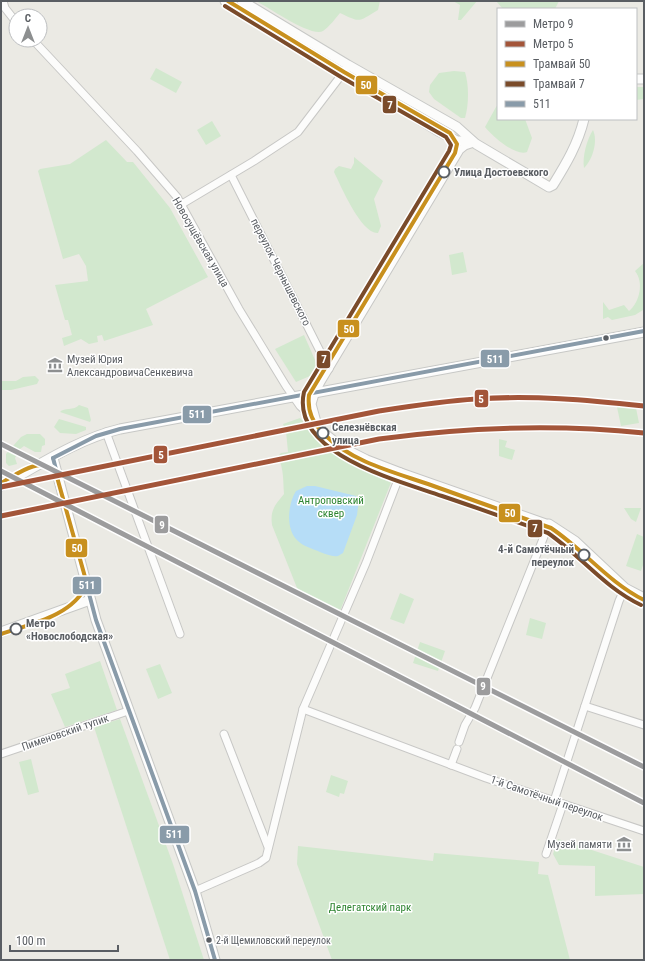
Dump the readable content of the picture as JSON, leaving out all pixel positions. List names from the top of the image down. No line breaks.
{"streets":{"street":["Новосущёвская улица","переулок Чернышевского","Пименовский тупик","1-й Самотёчный переулок"]},"parks":["Антроповский сквер","Делегатский парк"],"places":{"other":["Улица Достоевского","Селезнёвская улица","4-й Самотёчный переулок","Метро «Новослободская»","2-й Щемиловский переулок"],"museum":["Музей Юрия АлександровичаСенкевича","Музей памяти"]},"lines":["tram line 50","tram line 7","transit line 511","metro line 5","metro line 9"],"legend":["Метро 9","Метро 5","Трамвай 50","Трамвай 7","511"],"scale_bar":"100 m","north":"top"}
